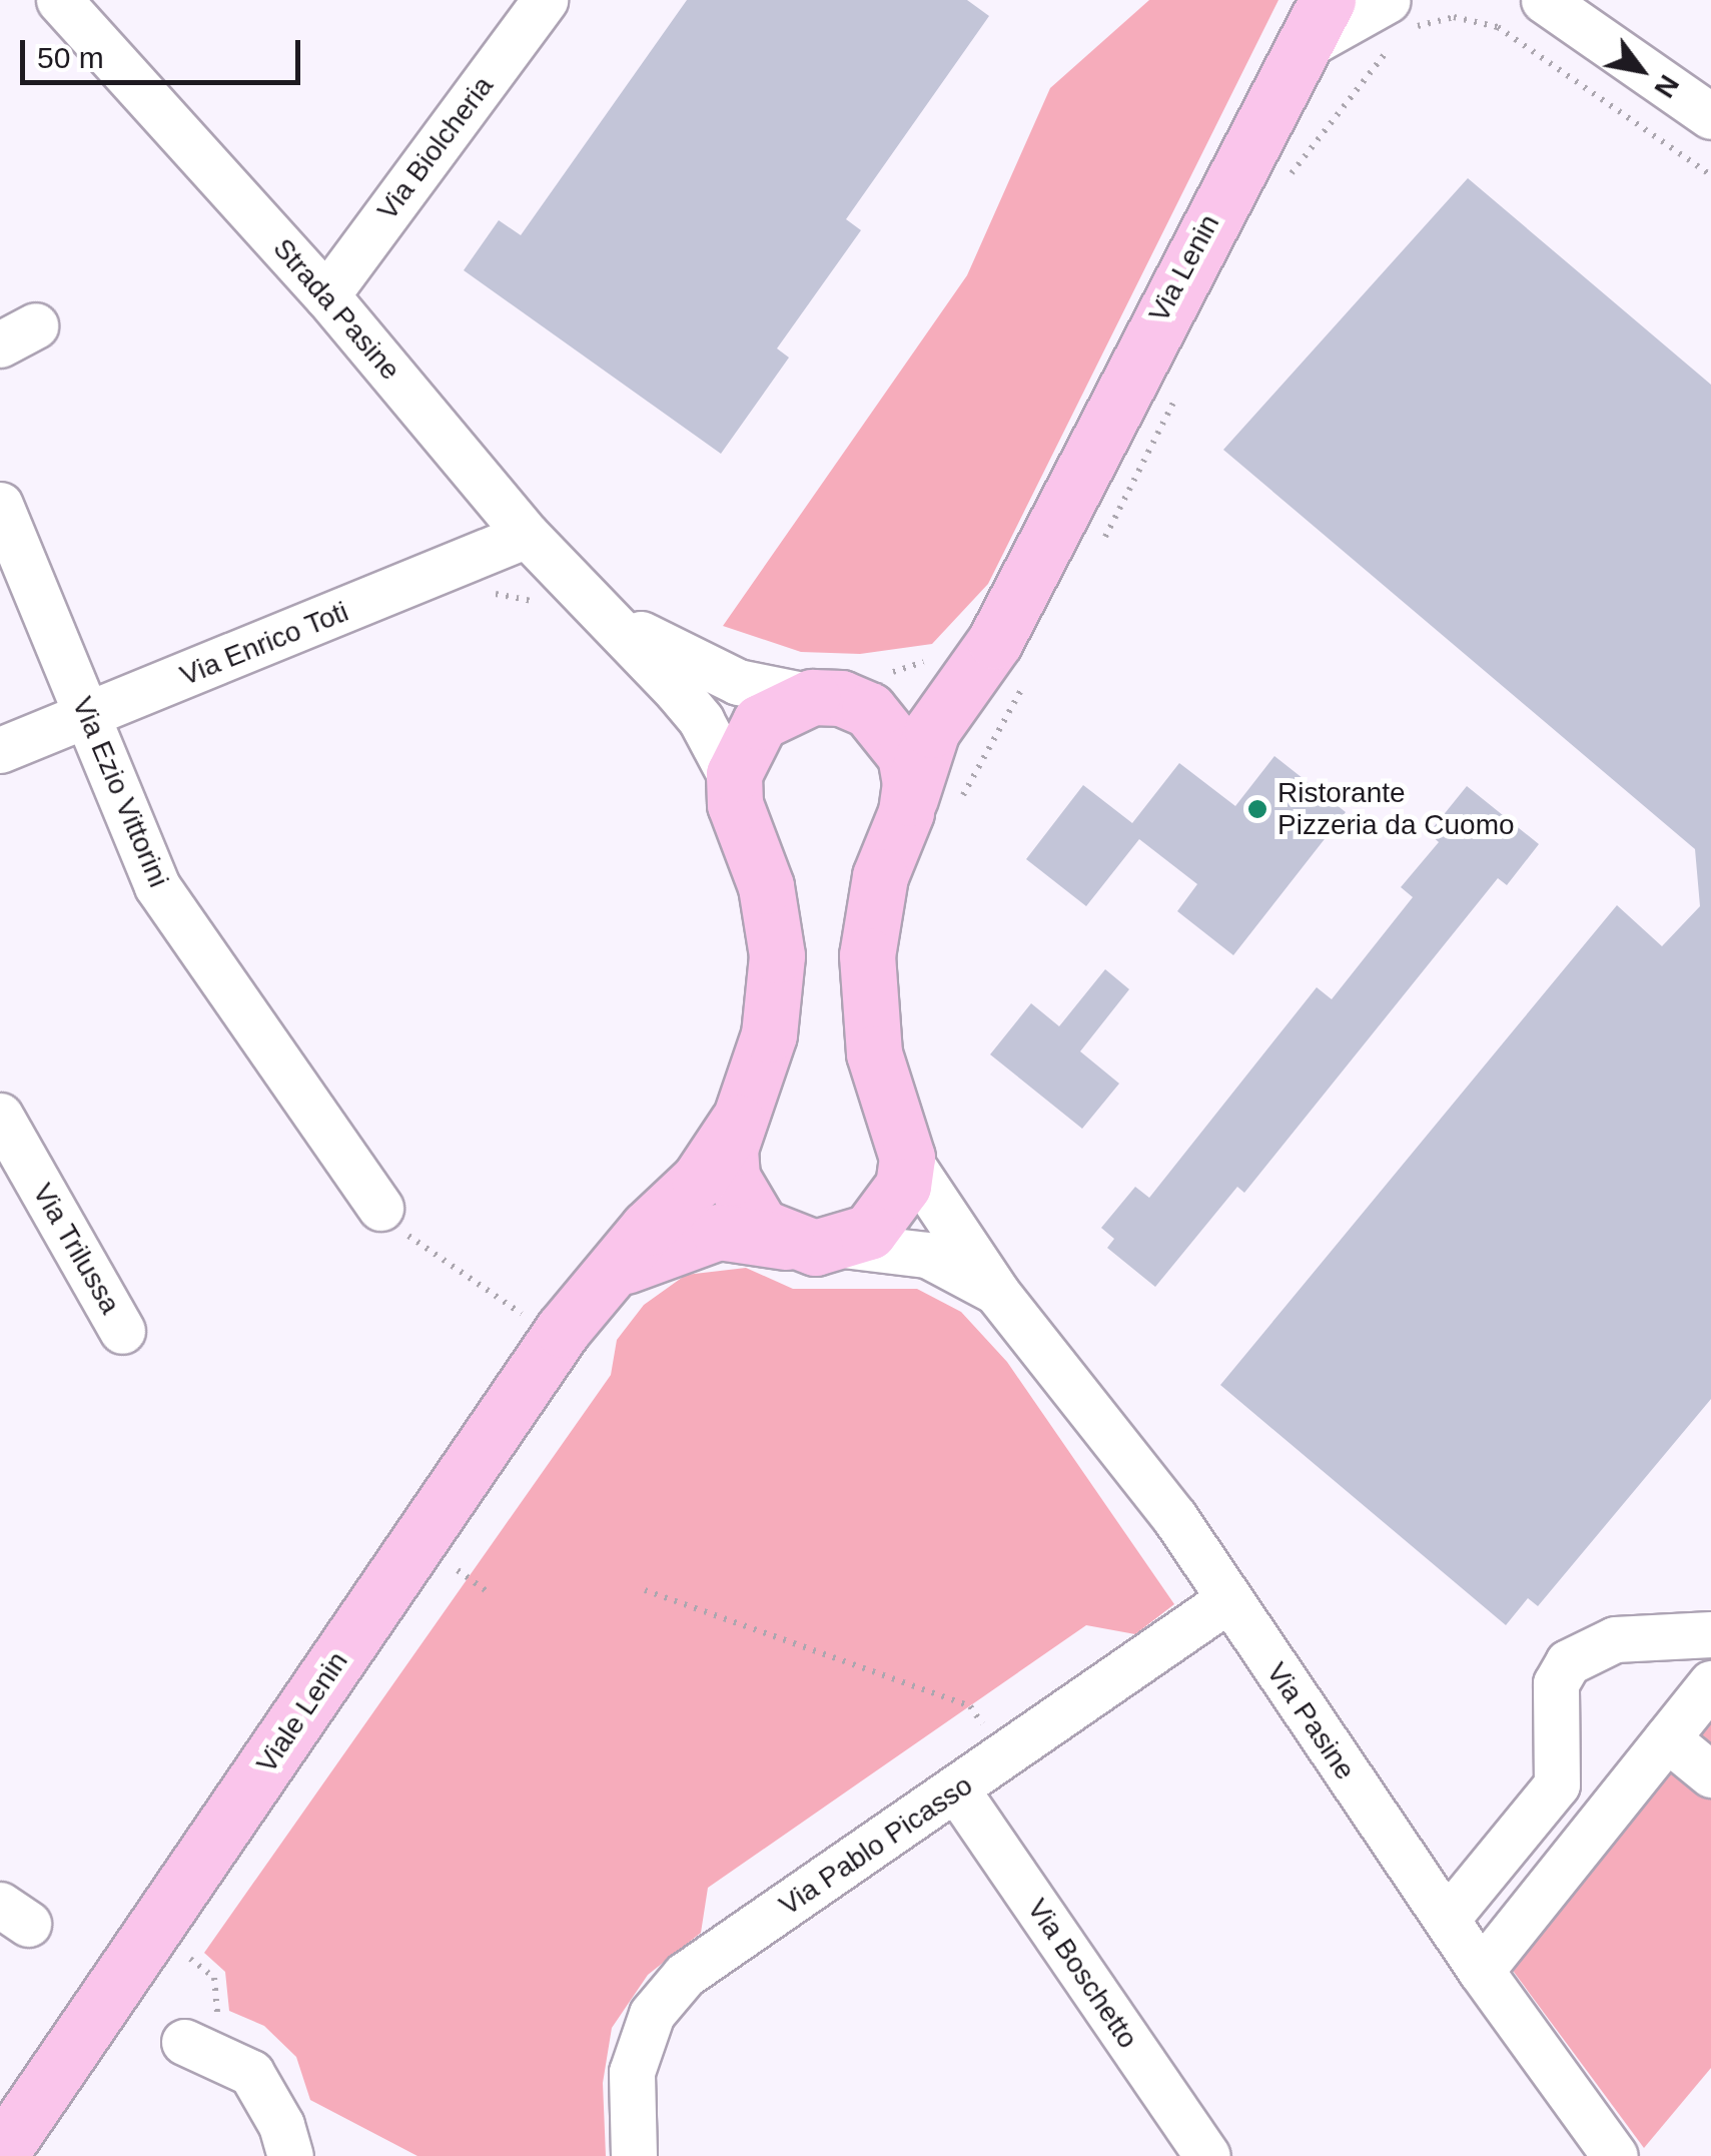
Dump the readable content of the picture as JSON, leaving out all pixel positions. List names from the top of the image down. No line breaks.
{"streets":{"main road":["Via Lenin","Viale Lenin"],"street":["Via Biolcheria","Strada Pasine","Via Enrico Toti","Via Ezio Vittorini","Via Trilussa","Via Pasine","Via Pablo Picasso","Via Boschetto"]},"crossings":[["Via Biolcheria","Strada Pasine"],["Via Lenin","Via Pasine"],["Strada Pasine","Via Enrico Toti"],["Via Enrico Toti","Via Ezio Vittorini"],["Via Pasine","Via Pablo Picasso"],["Via Pablo Picasso","Via Boschetto"]],"places":["Ristorante Pizzeria da Cuomo"],"scale_bar":"50 m","north":"bottom right"}
